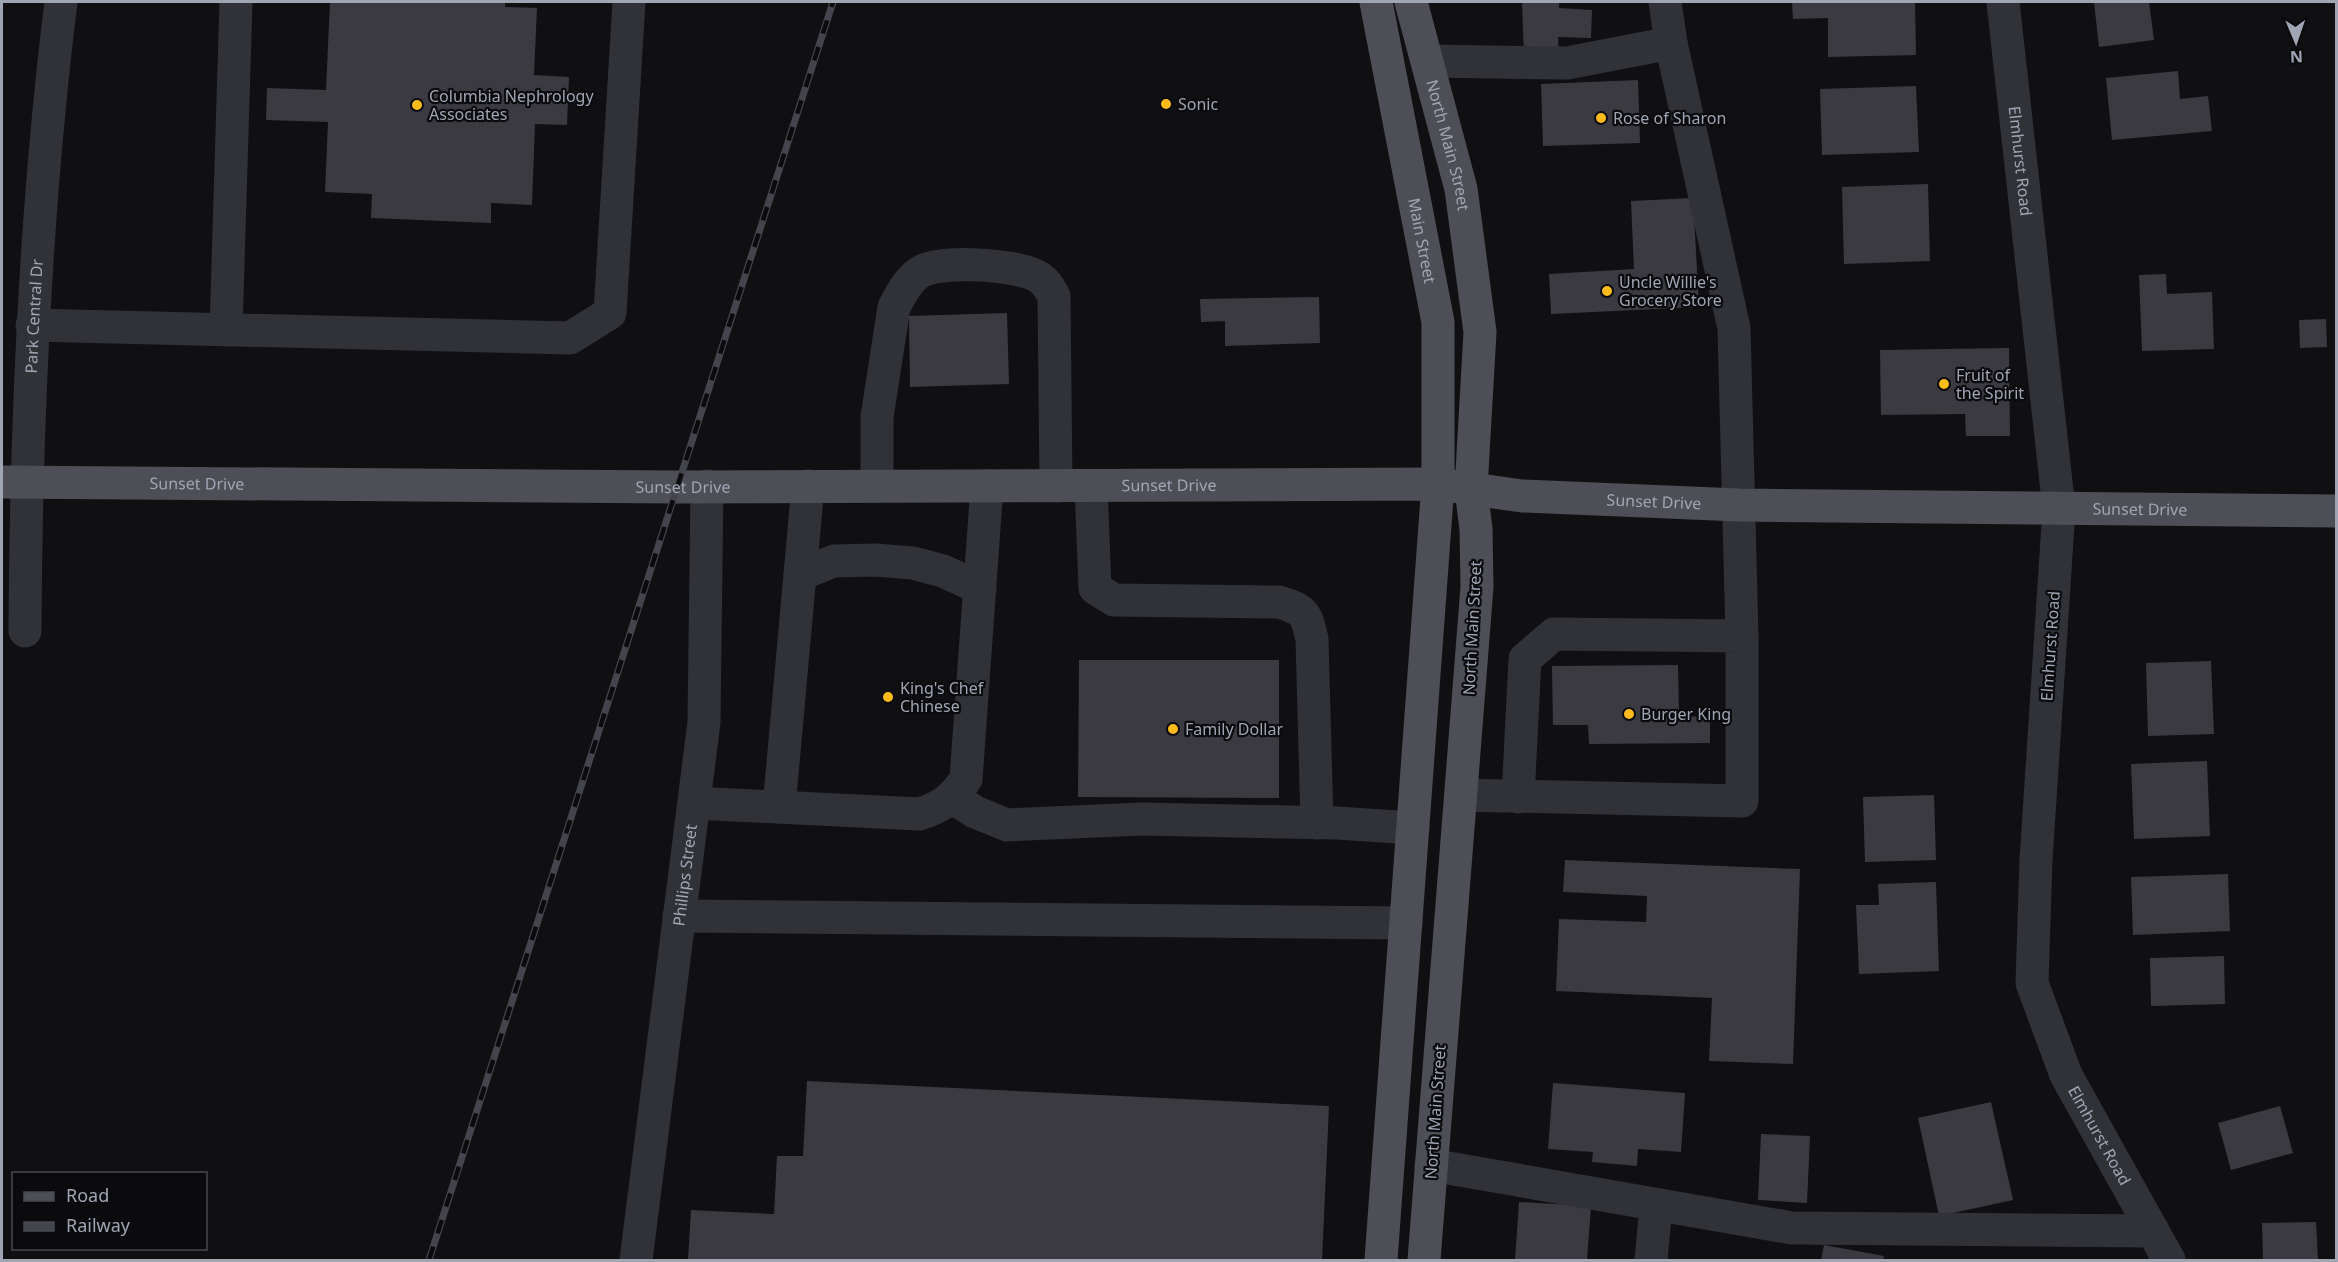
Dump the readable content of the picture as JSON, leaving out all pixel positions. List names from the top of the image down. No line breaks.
{"streets":{"main road":["North Main Street","Main Street","Sunset Drive"],"street":["Elmhurst Road","Park Central Dr","Phillips Street"]},"crossings":[["North Main Street","Sunset Drive"],["Elmhurst Road","Sunset Drive"],["Main Street","Sunset Drive"],["Park Central Dr","Sunset Drive"],["Sunset Drive","Phillips Street"]],"places":["Sonic","Columbia Nephrology Associates","Rose of Sharon","Uncle Willie's Grocery Store","Fruit of the Spirit","King's Chef Chinese","Burger King","Family Dollar"],"legend":["Road","Railway"],"north":"bottom"}
